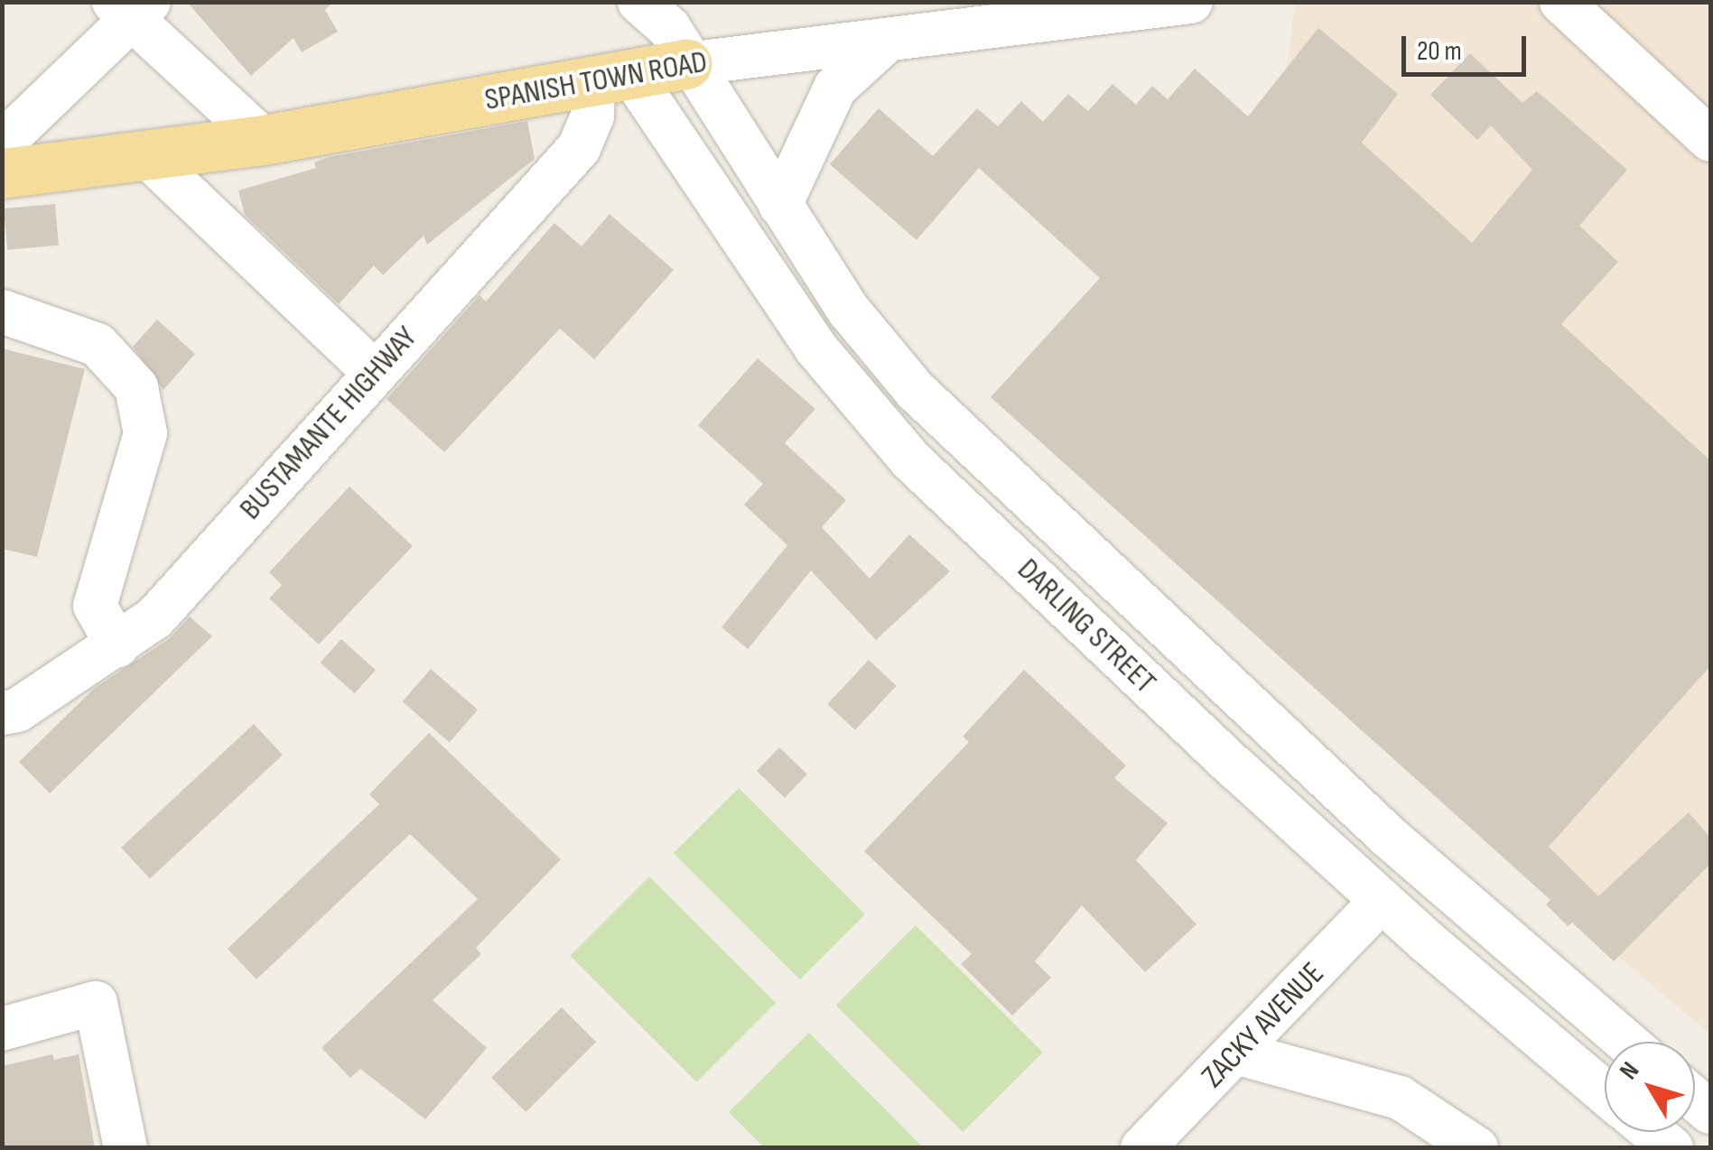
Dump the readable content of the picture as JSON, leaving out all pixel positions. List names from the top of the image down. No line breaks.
{"streets":{"main road":["SPANISH TOWN ROAD"],"street":["BUSTAMANTE HIGHWAY","DARLING STREET","ZACKY AVENUE"]},"crossings":[["SPANISH TOWN ROAD","BUSTAMANTE HIGHWAY"],["SPANISH TOWN ROAD","DARLING STREET"],["BUSTAMANTE HIGHWAY","DARLING STREET"],["DARLING STREET","ZACKY AVENUE"]],"scale_bar":"20 m","north":"top left"}
